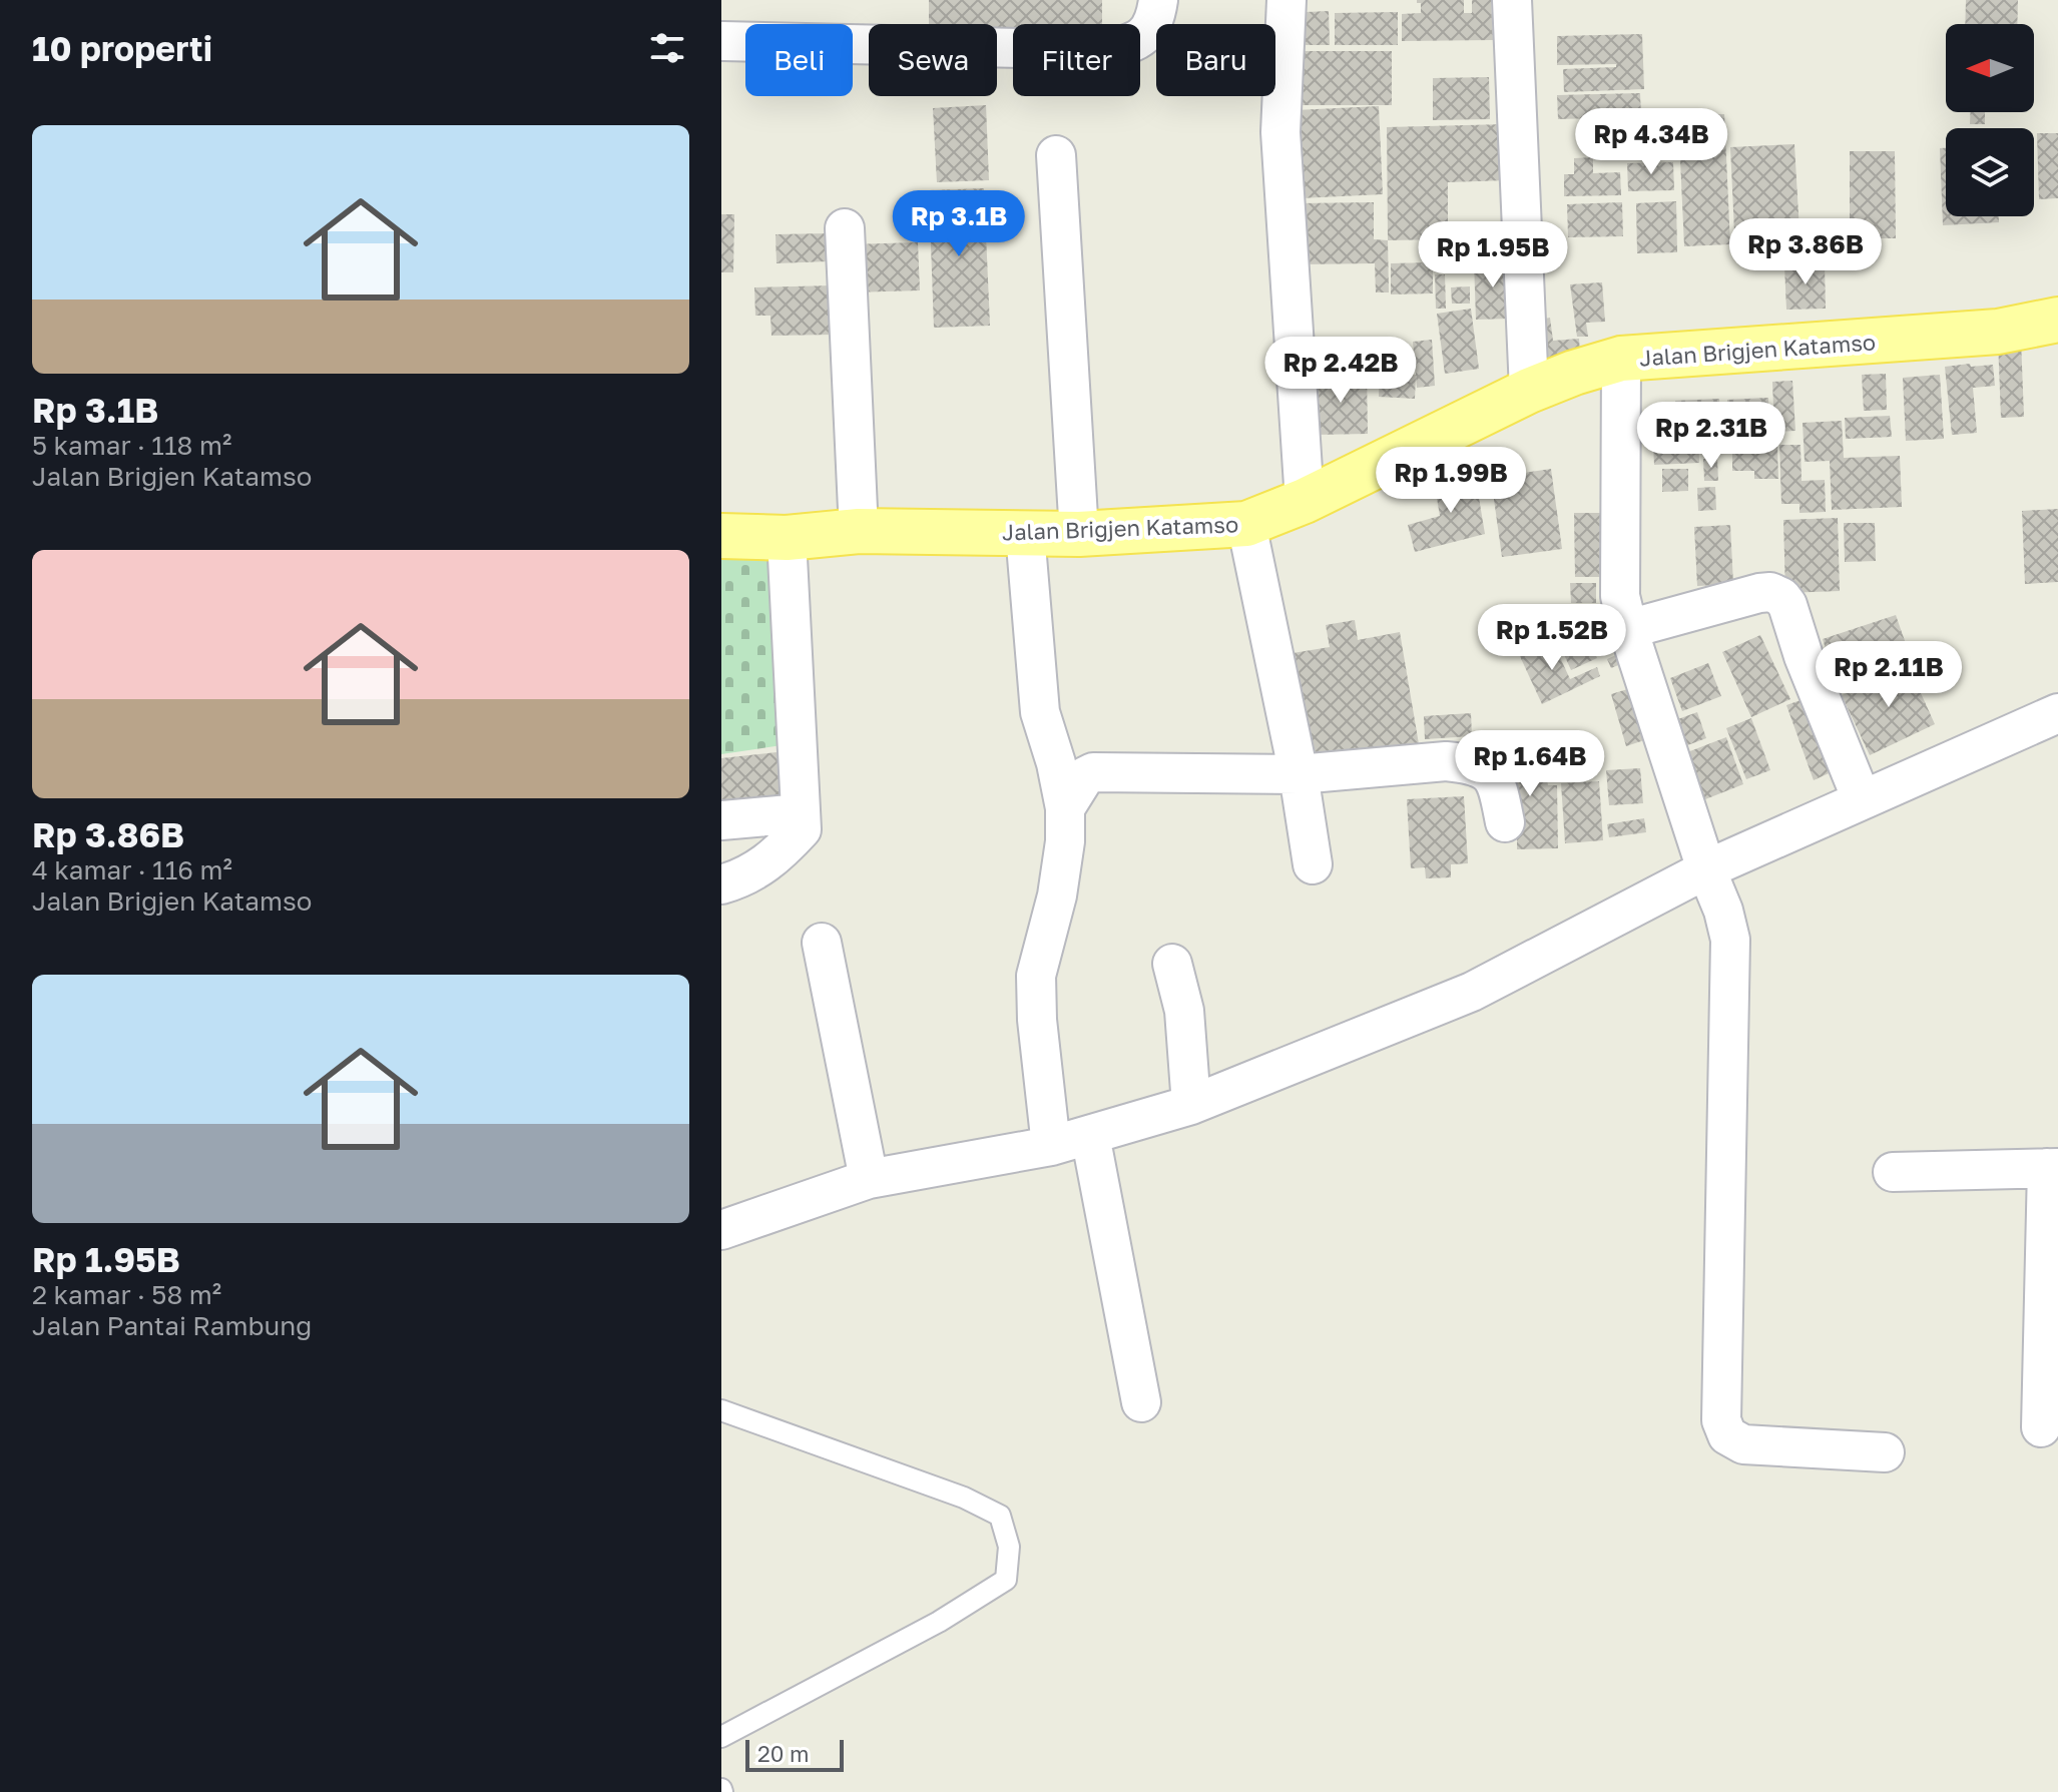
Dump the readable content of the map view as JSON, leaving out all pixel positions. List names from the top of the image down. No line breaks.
{"streets":{"main road":["Jalan Brigjen Katamso"]},"scale_bar":"20 m","north":"left","page":{"heading":"10 properti","chip":["Beli","Sewa","Filter","Baru"],"list":[{"name":"Rp 3.1B","note":"5 kamar · 118 m² · Jalan Brigjen Katamso"},{"name":"Rp 3.86B","note":"4 kamar · 116 m² · Jalan Brigjen Katamso"},{"name":"Rp 1.95B","note":"2 kamar · 58 m² · Jalan Pantai Rambung"}],"price":["Rp 4.34B","Rp 3.1B","Rp 3.86B","Rp 1.95B","Rp 2.42B","Rp 2.31B","Rp 1.99B","Rp 1.52B","Rp 2.11B","Rp 1.64B"],"scale":"20 m"}}
